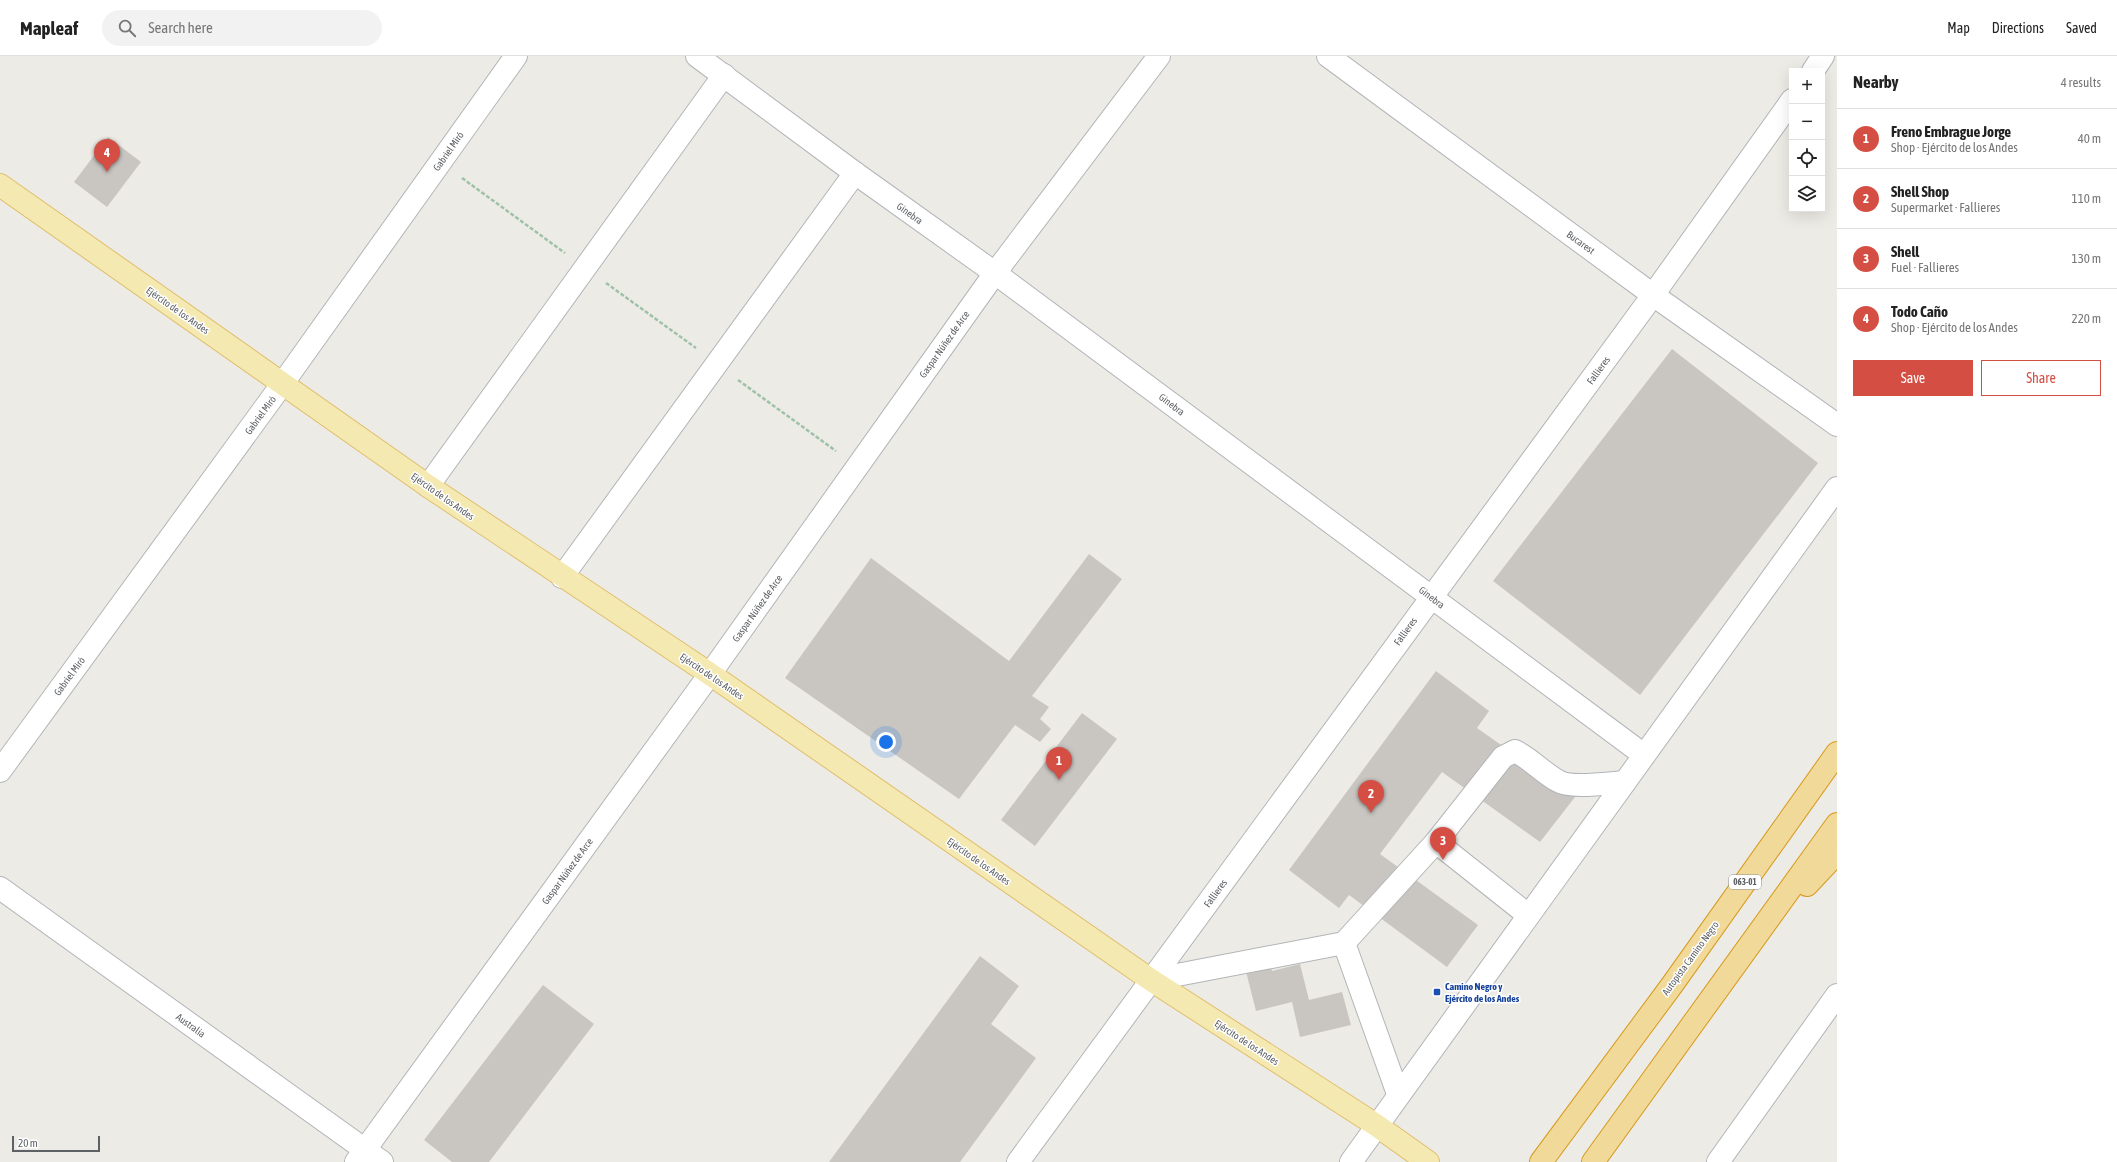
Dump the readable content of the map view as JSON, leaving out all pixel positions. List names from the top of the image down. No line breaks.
{"streets":{"highway":["063-01","Autopista Camino Negro"],"main road":["Ejército de los Andes"],"street":["Gabriel Miró","Ginebra","Bucarest","Gaspar Núñez de Arce","Fallieres","Australia"]},"crossings":[["Gabriel Miró","Ejército de los Andes"],["Ginebra","Gaspar Núñez de Arce"],["Ginebra","Fallieres"],["Bucarest","Fallieres"],["Ejército de los Andes","Gaspar Núñez de Arce"],["Ejército de los Andes","Fallieres"],["Gaspar Núñez de Arce","Australia"]],"places":{"transit":["Camino Negro y Ejército de los Andes"]},"scale_bar":"20 m","page":{"header":"Mapleaf","search":"Search here","nav":["Map","Directions","Saved"],"heading":["Nearby","4 results"],"map_buttons":["+","−"],"list":[{"mark":"1","name":"Freno Embrague Jorge","note":"Shop · Ejército de los Andes","value":"40 m"},{"mark":"2","name":"Shell Shop","note":"Supermarket · Fallieres","value":"110 m"},{"mark":"3","name":"Shell","note":"Fuel · Fallieres","value":"130 m"},{"mark":"4","name":"Todo Caño","note":"Shop · Ejército de los Andes","value":"220 m"}],"pins":["4","1","2","3"],"buttons":["Save","Share"],"scale":"20 m"}}
